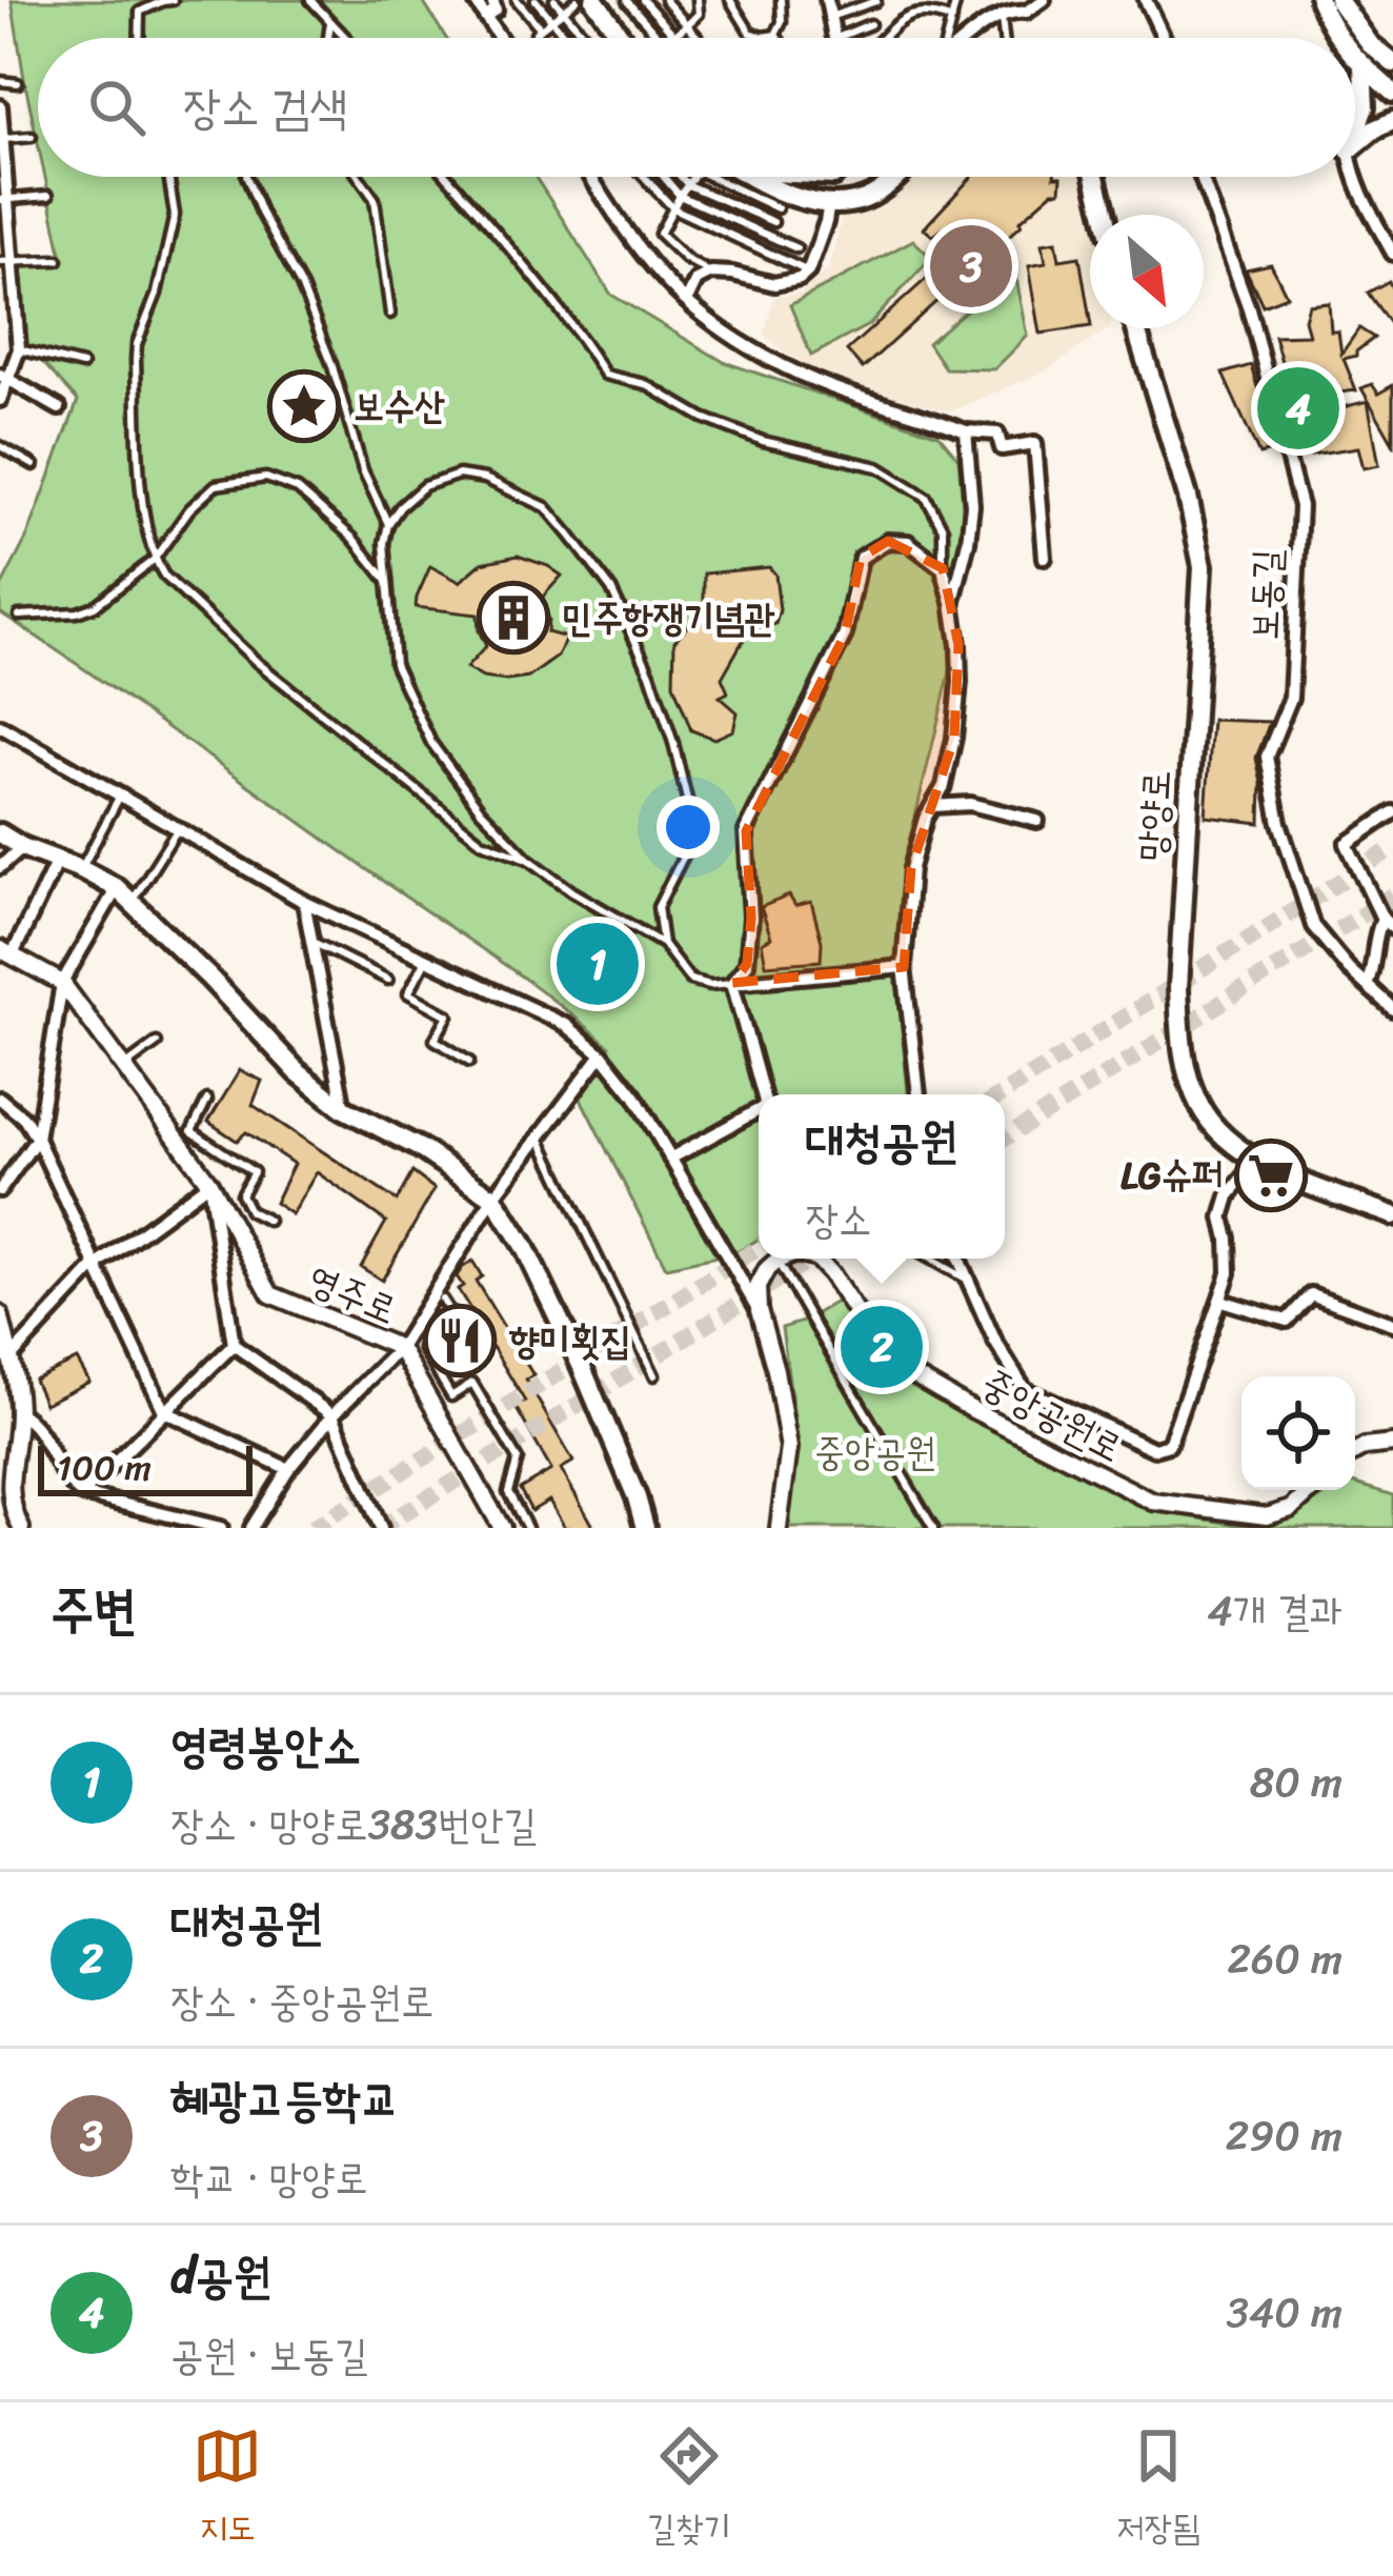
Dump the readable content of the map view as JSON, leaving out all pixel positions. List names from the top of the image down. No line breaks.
{"streets":{"main road":["망양로"],"street":["보동길","영주로","중앙공원로"]},"parks":["중앙공원"],"places":{"place":["보수산"],"building":["민주항쟁기념관"],"supermarket":["LG슈퍼"],"restaurant":["향미횟집"]},"scale_bar":"100 m","north":"bottom right","page":{"search":"장소 검색","pins":["3","4","1","2"],"popup":["대청공원","장소"],"scale":"100 m","heading":["주변","4개 결과"],"list":[{"mark":"1","name":"영령봉안소","note":"장소 · 망양로383번안길","value":"80 m"},{"mark":"2","name":"대청공원","note":"장소 · 중앙공원로","value":"260 m"},{"mark":"3","name":"혜광고등학교","note":"학교 · 망양로","value":"290 m"},{"mark":"4","name":"d공원","note":"공원 · 보동길","value":"340 m"}],"nav":["지도","길찾기","저장됨"]}}
